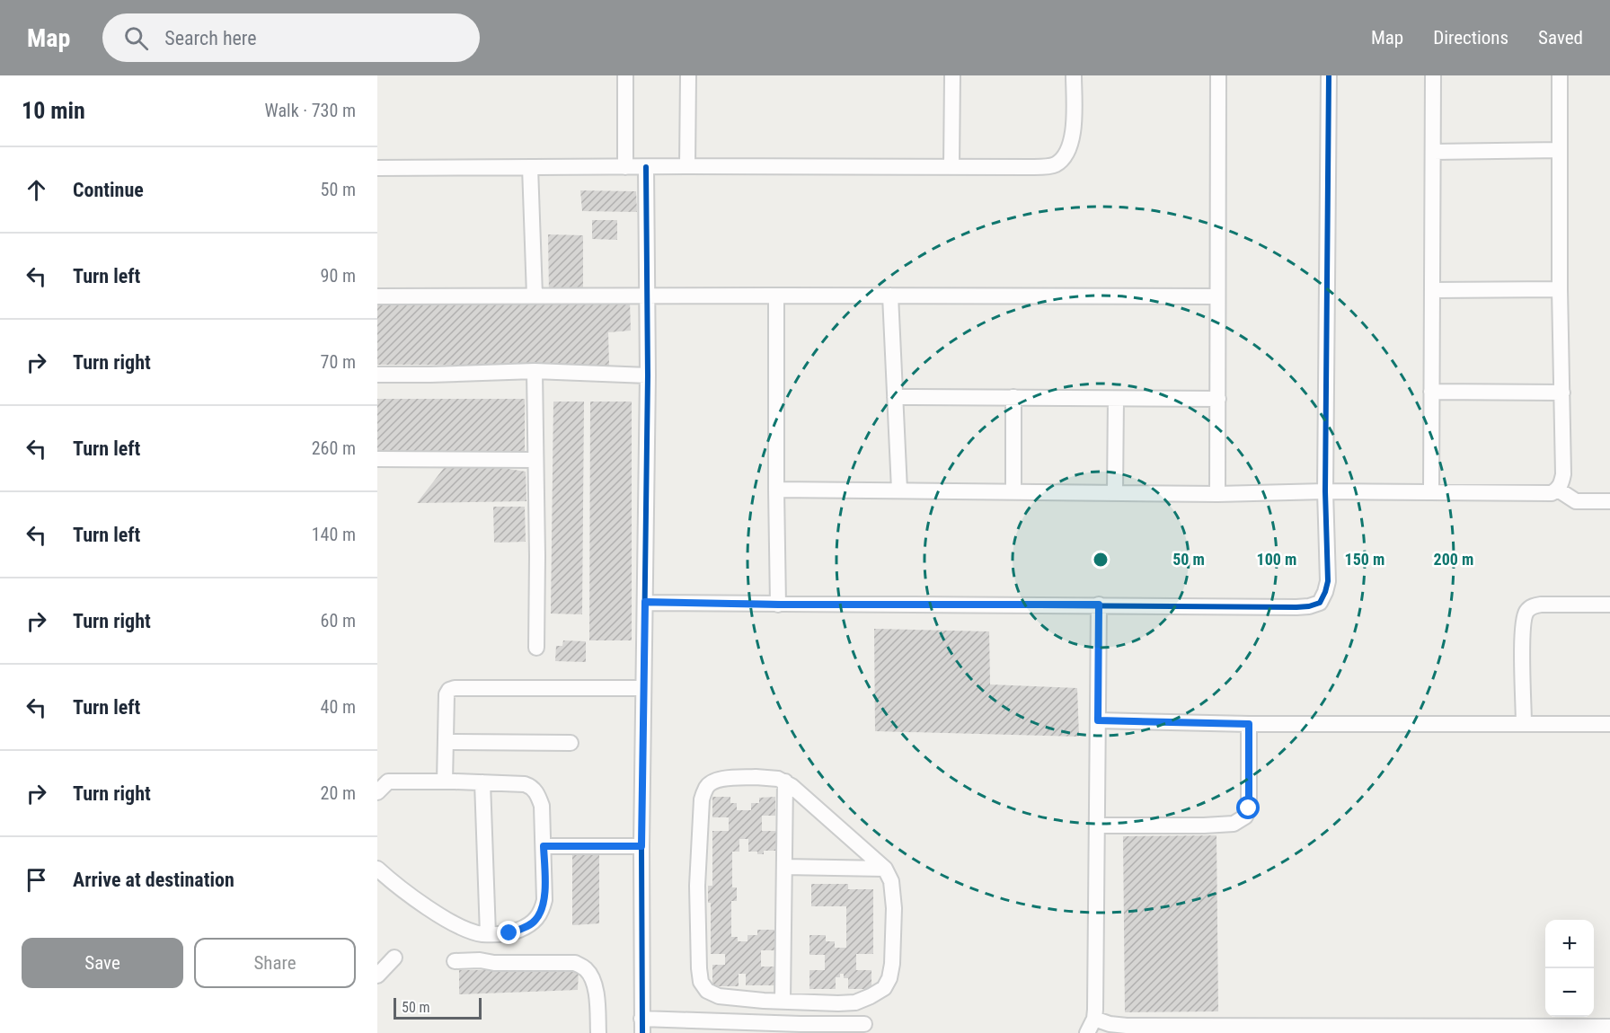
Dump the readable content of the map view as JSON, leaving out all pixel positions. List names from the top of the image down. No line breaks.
{"scale_bar":"50 m","page":{"header":"Map","search":"Search here","nav":["Map","Directions","Saved"],"heading":["10 min","Walk · 730 m"],"list":[["Continue","50 m"],["Turn left","90 m"],["Turn right","70 m"],["Turn left","260 m"],["Turn left","140 m"],["Turn right","60 m"],["Turn left","40 m"],["Turn right","20 m"],"Arrive at destination"],"map_buttons":["+","−"],"buttons":["Save","Share"],"scale":"50 m"},"rings":["50 m","100 m","150 m","200 m"]}
